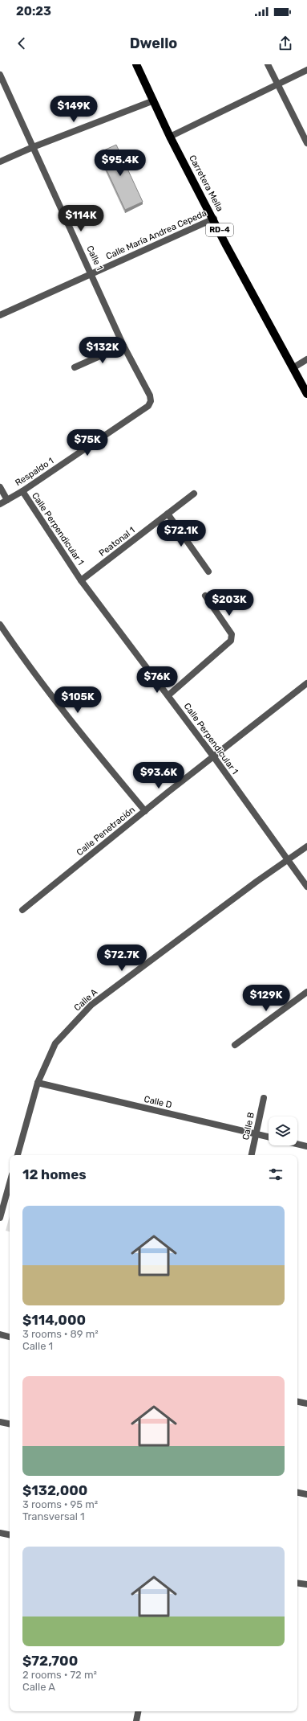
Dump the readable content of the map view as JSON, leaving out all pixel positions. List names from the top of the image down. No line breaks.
{"streets":{"main road":["Carretera Mella","RD-4"],"street":["Calle María Andrea Cepeda","Calle 1","Respaldo 1","Calle Perpendicular 1","Peatonal 1","Calle Penetración","Calle A","Calle D","Calle B"]},"crossings":[["Carretera Mella","Calle María Andrea Cepeda"],["Calle María Andrea Cepeda","Calle 1"],["Calle 1","Respaldo 1"],["Respaldo 1","Calle Perpendicular 1"],["Calle Perpendicular 1","Peatonal 1"],["Calle Perpendicular 1","Calle Penetración"],["Calle Perpendicular 1","Calle A"],["Calle A","Calle D"],["Calle D","Calle B"]],"page":{"status":"20:23","header":"Dwello","price":["$149K","$95.4K","$114K","$132K","$75K","$72.1K","$203K","$76K","$105K","$93.6K","$72.7K","$129K"],"heading":"12 homes","list":[{"name":"$114,000","note":"3 rooms · 89 m² · Calle 1"},{"name":"$132,000","note":"3 rooms · 95 m² · Transversal 1"},{"name":"$72,700","note":"2 rooms · 72 m² · Calle A"}]}}
